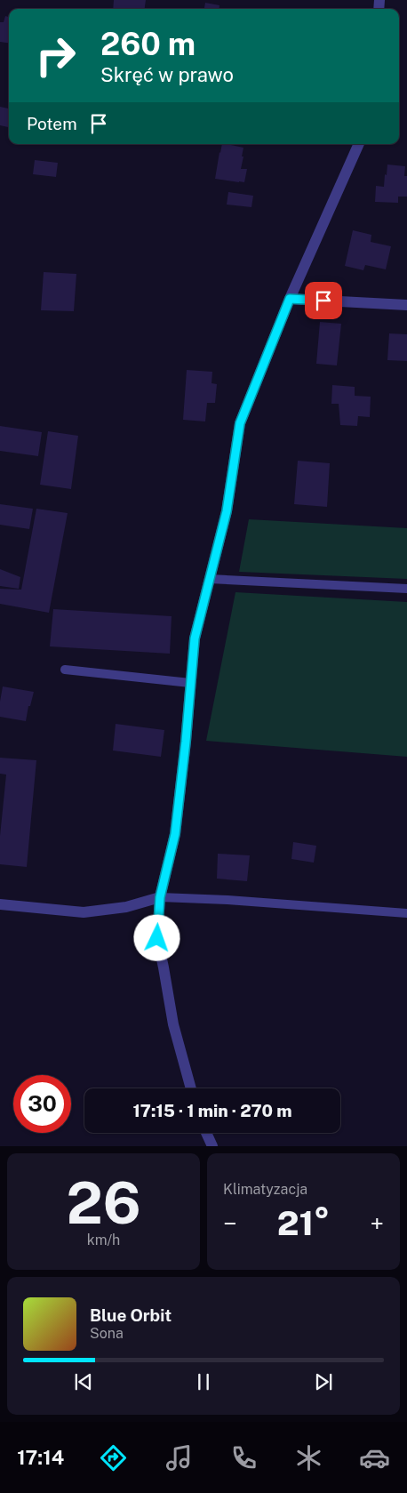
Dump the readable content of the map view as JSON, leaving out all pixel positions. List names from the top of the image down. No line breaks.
{"page":{"turn":["260 m","Skręć w prawo"],"then":"Potem","limit":"30","trip":"17:15 · 1 min · 270 m","tile":[["26","km/h"],"Klimatyzacja"],"heat":["−","21°","+"],"song":["Blue Orbit","Sona"],"tabs":"17:14"}}
